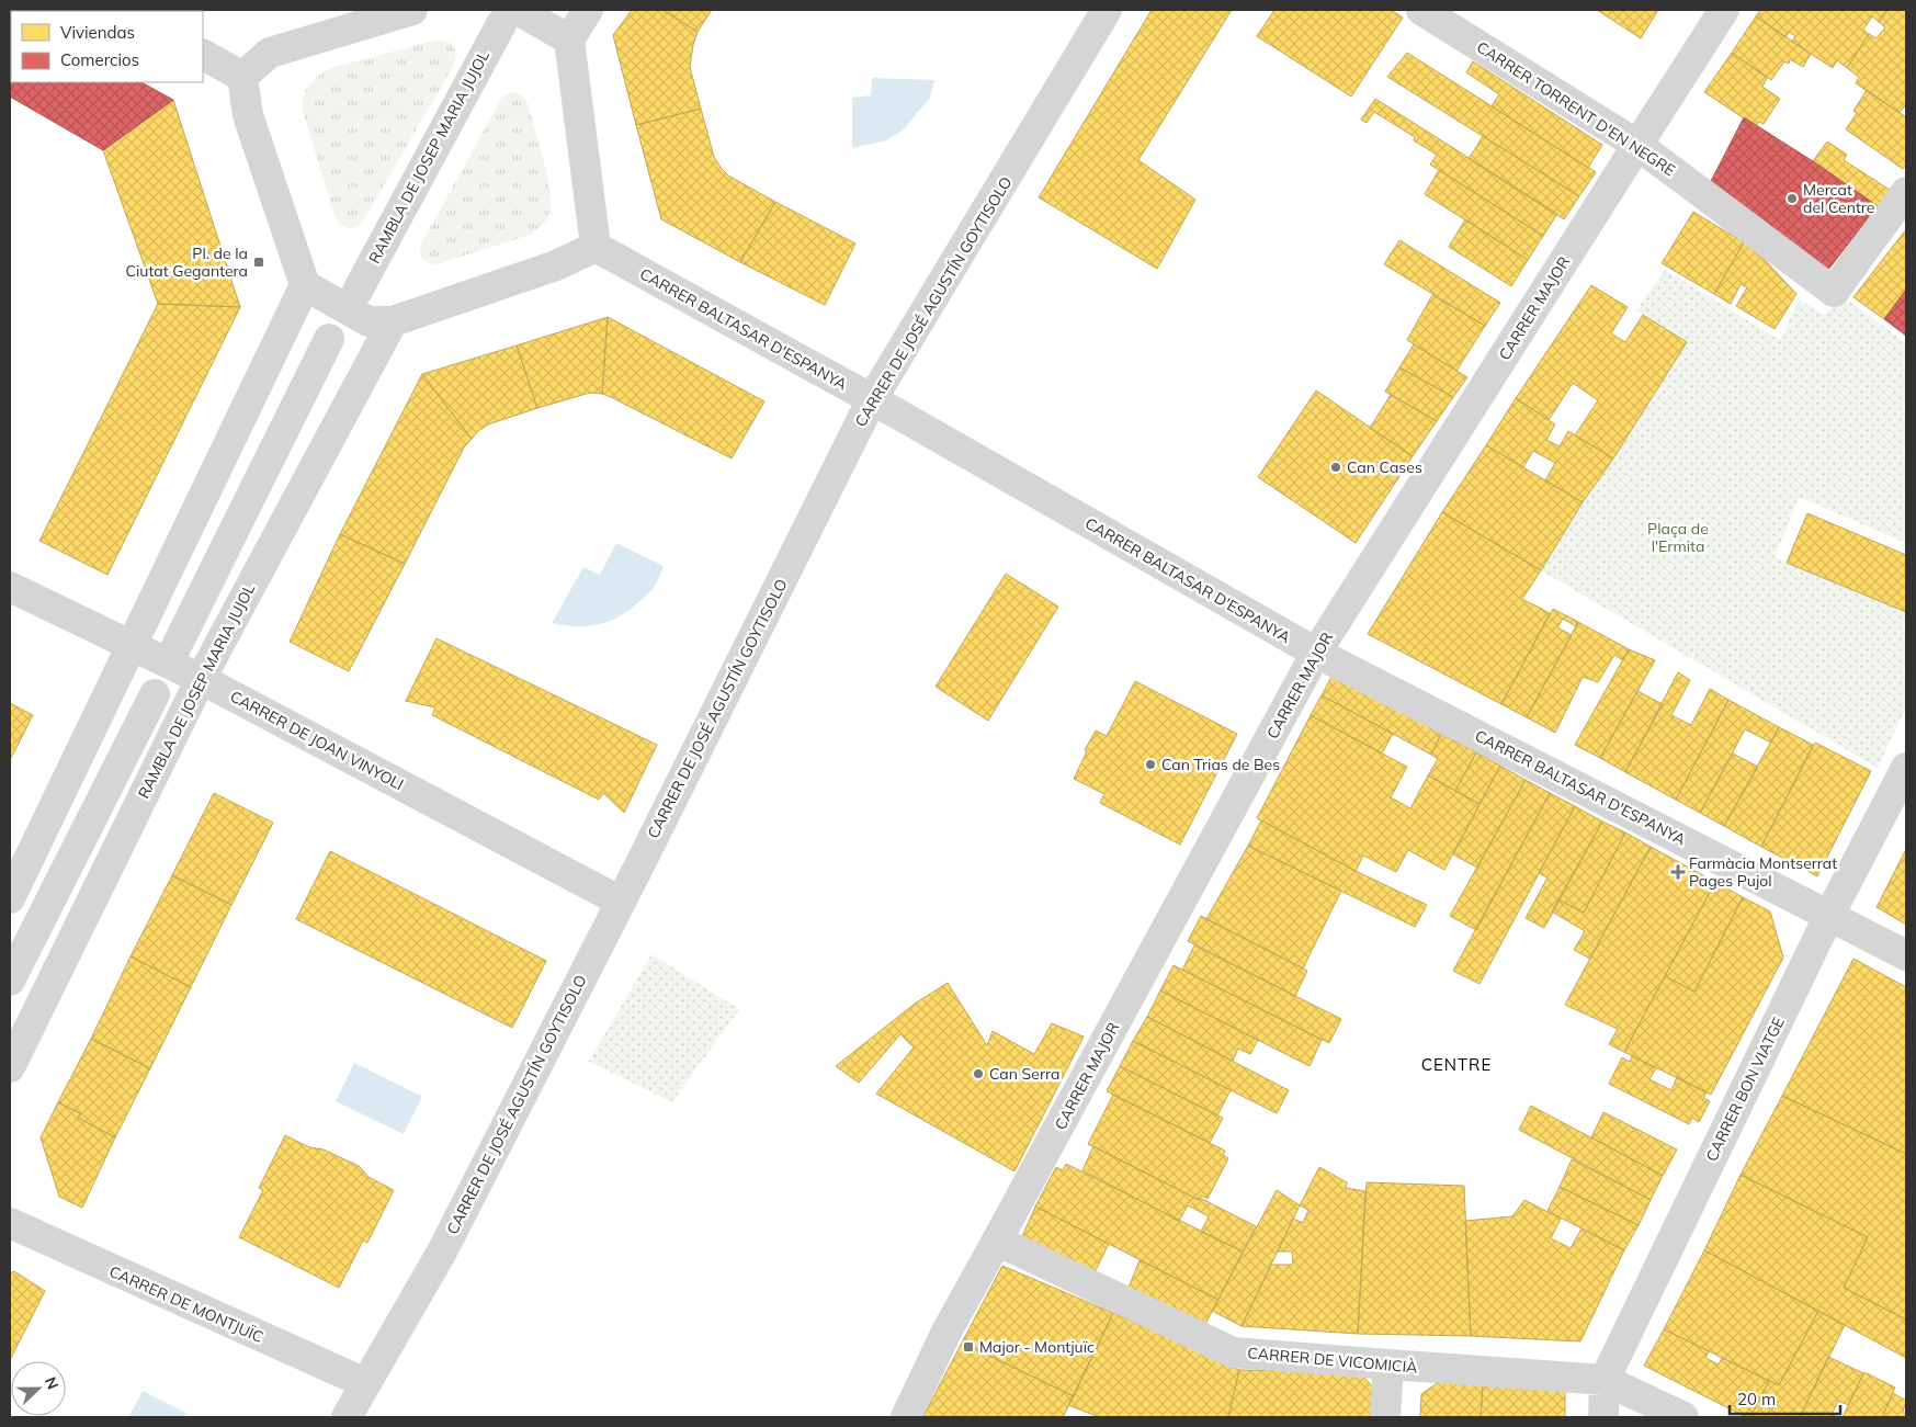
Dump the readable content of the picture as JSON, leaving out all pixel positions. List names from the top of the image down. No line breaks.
{"streets":{"street":["CARRER TORRENT D'EN NEGRE","RAMBLA DE JOSEP MARIA JUJOL","CARRER DE JOSÉ AGUSTÍN GOYTISOLO","CARRER MAJOR","CARRER BALTASAR D'ESPANYA","CARRER DE JOAN VINYOLI","CARRER BON VIATGE","CARRER DE MONTJUÏC","CARRER DE VICOMICIÀ"]},"crossings":[["CARRER TORRENT D'EN NEGRE","CARRER MAJOR"],["RAMBLA DE JOSEP MARIA JUJOL","CARRER DE JOAN VINYOLI"],["CARRER DE JOSÉ AGUSTÍN GOYTISOLO","CARRER BALTASAR D'ESPANYA"],["CARRER DE JOSÉ AGUSTÍN GOYTISOLO","CARRER DE JOAN VINYOLI"],["CARRER DE JOSÉ AGUSTÍN GOYTISOLO","CARRER DE MONTJUÏC"],["CARRER MAJOR","CARRER BALTASAR D'ESPANYA"],["CARRER MAJOR","CARRER DE VICOMICIÀ"],["CARRER BALTASAR D'ESPANYA","CARRER BON VIATGE"],["CARRER BON VIATGE","CARRER DE VICOMICIÀ"]],"districts":["CENTRE"],"parks":["Plaça de l'Ermita"],"places":{"other":["Mercat del Centre","Can Cases","Can Trias de Bes","Can Serra"],"transit":["Pl. de la Ciutat Gegantera","Major - Montjuïc"],"health":["Farmàcia Montserrat Pages Pujol"]},"legend":["Viviendas","Comercios"],"scale_bar":"20 m","north":"right"}
